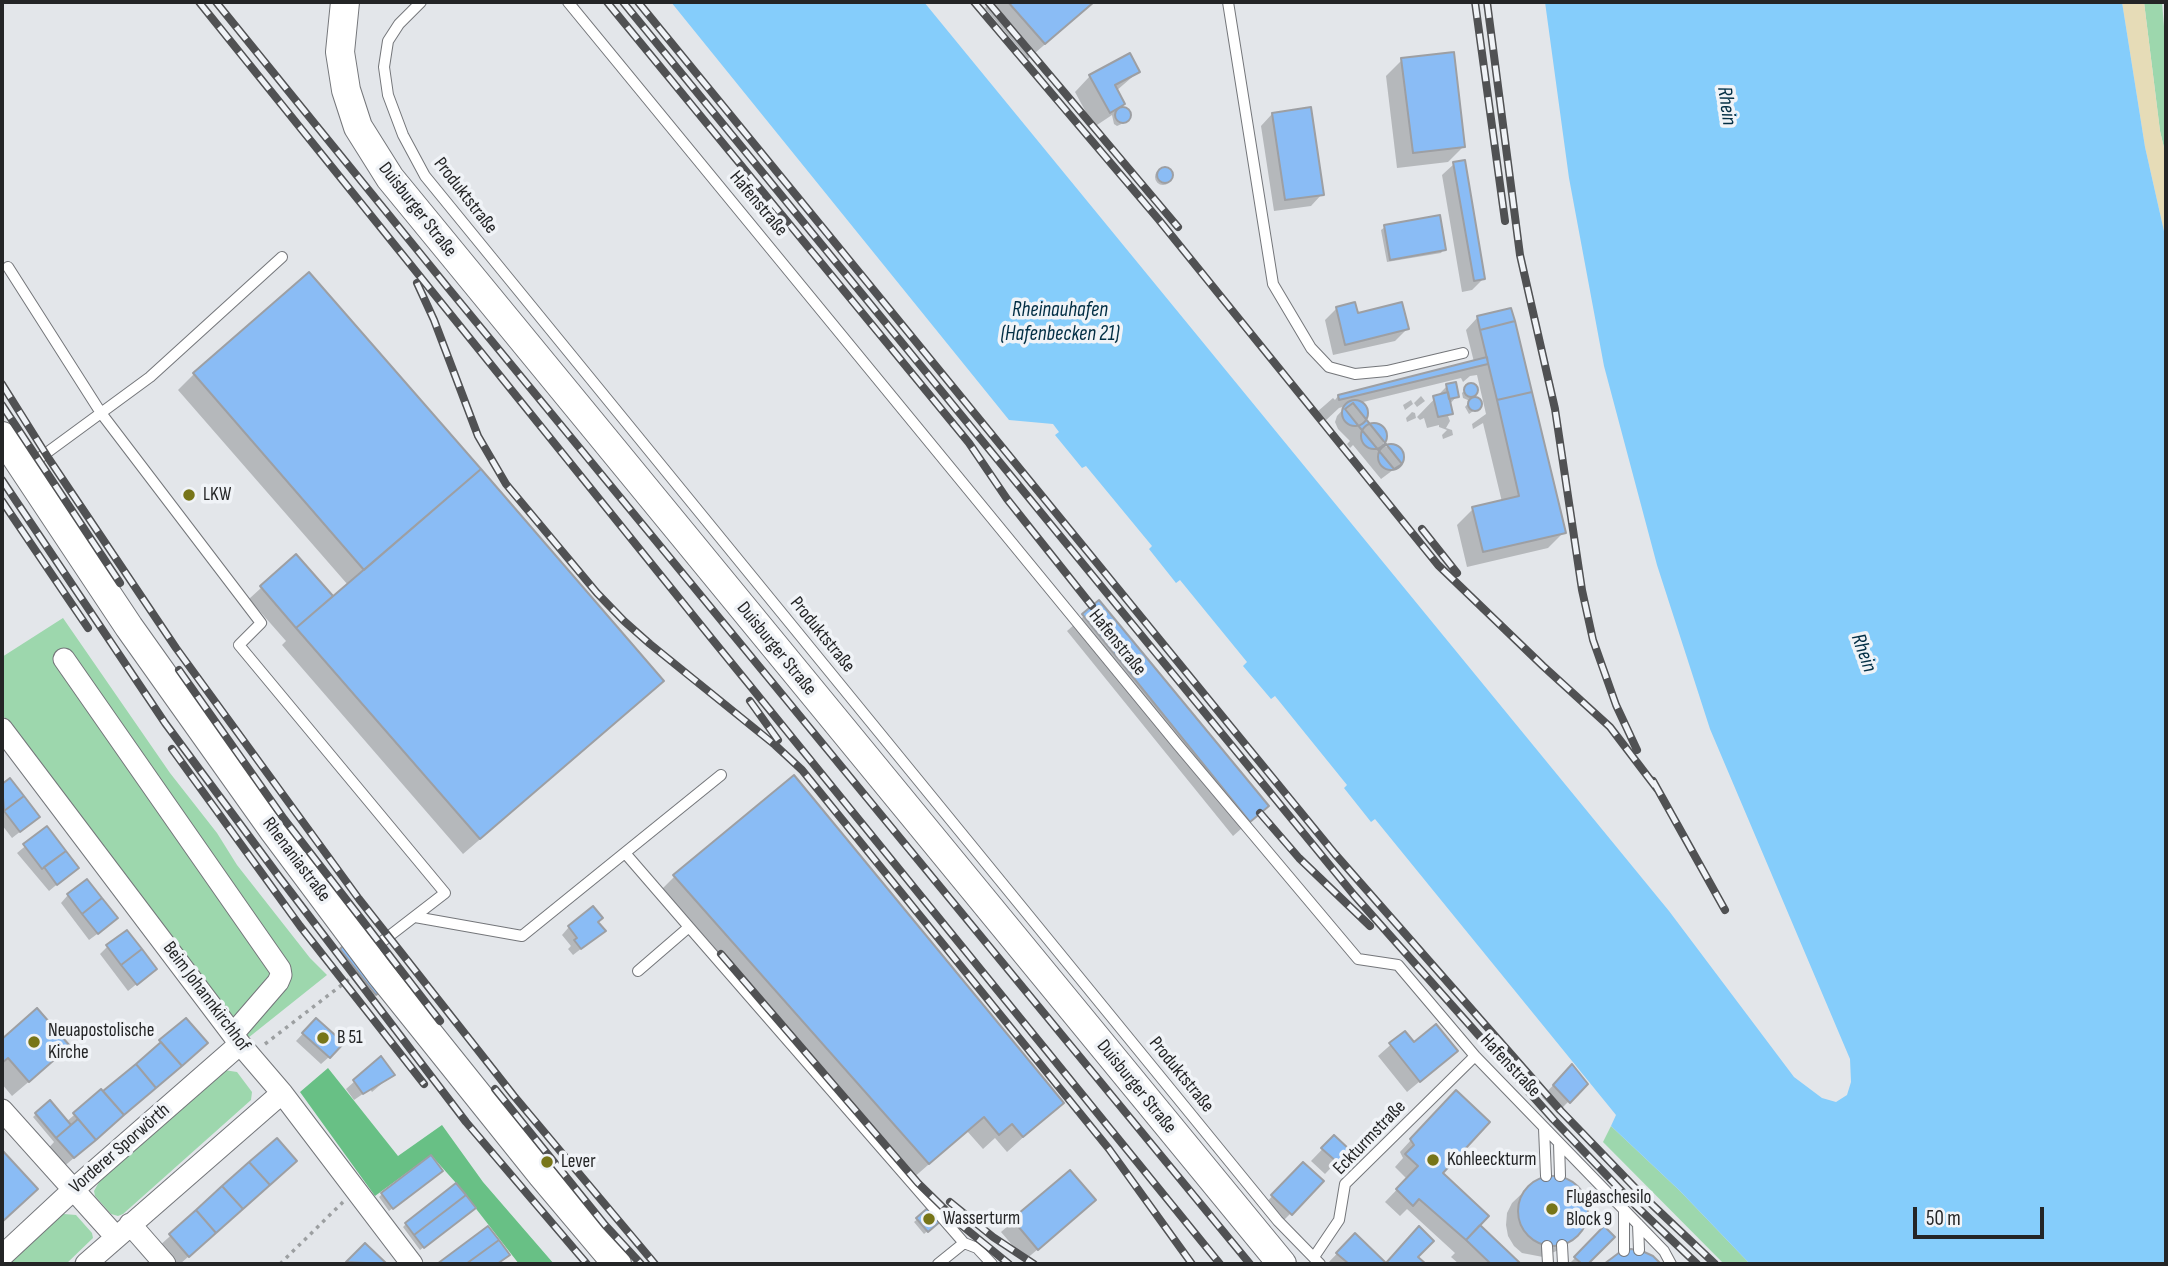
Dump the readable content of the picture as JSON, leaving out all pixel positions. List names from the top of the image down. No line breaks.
{"streets":{"street":["Duisburger Straße","Rhenaniastraße","Beim Johannkirchhof","Vorderer Sporwörth"],"lane":["Produktstraße","Hafenstraße","Eckturmstraße"]},"crossings":[["Produktstraße","Eckturmstraße"],["Hafenstraße","Eckturmstraße"],["Beim Johannkirchhof","Vorderer Sporwörth"]],"water":["Rhein","Rheinauhafen (Hafenbecken 21)"],"places":["LKW","B 51","Neuapostolische Kirche","Kohleeckturm","Lever","Flugaschesilo Block 9","Wasserturm"],"scale_bar":"50 m"}
